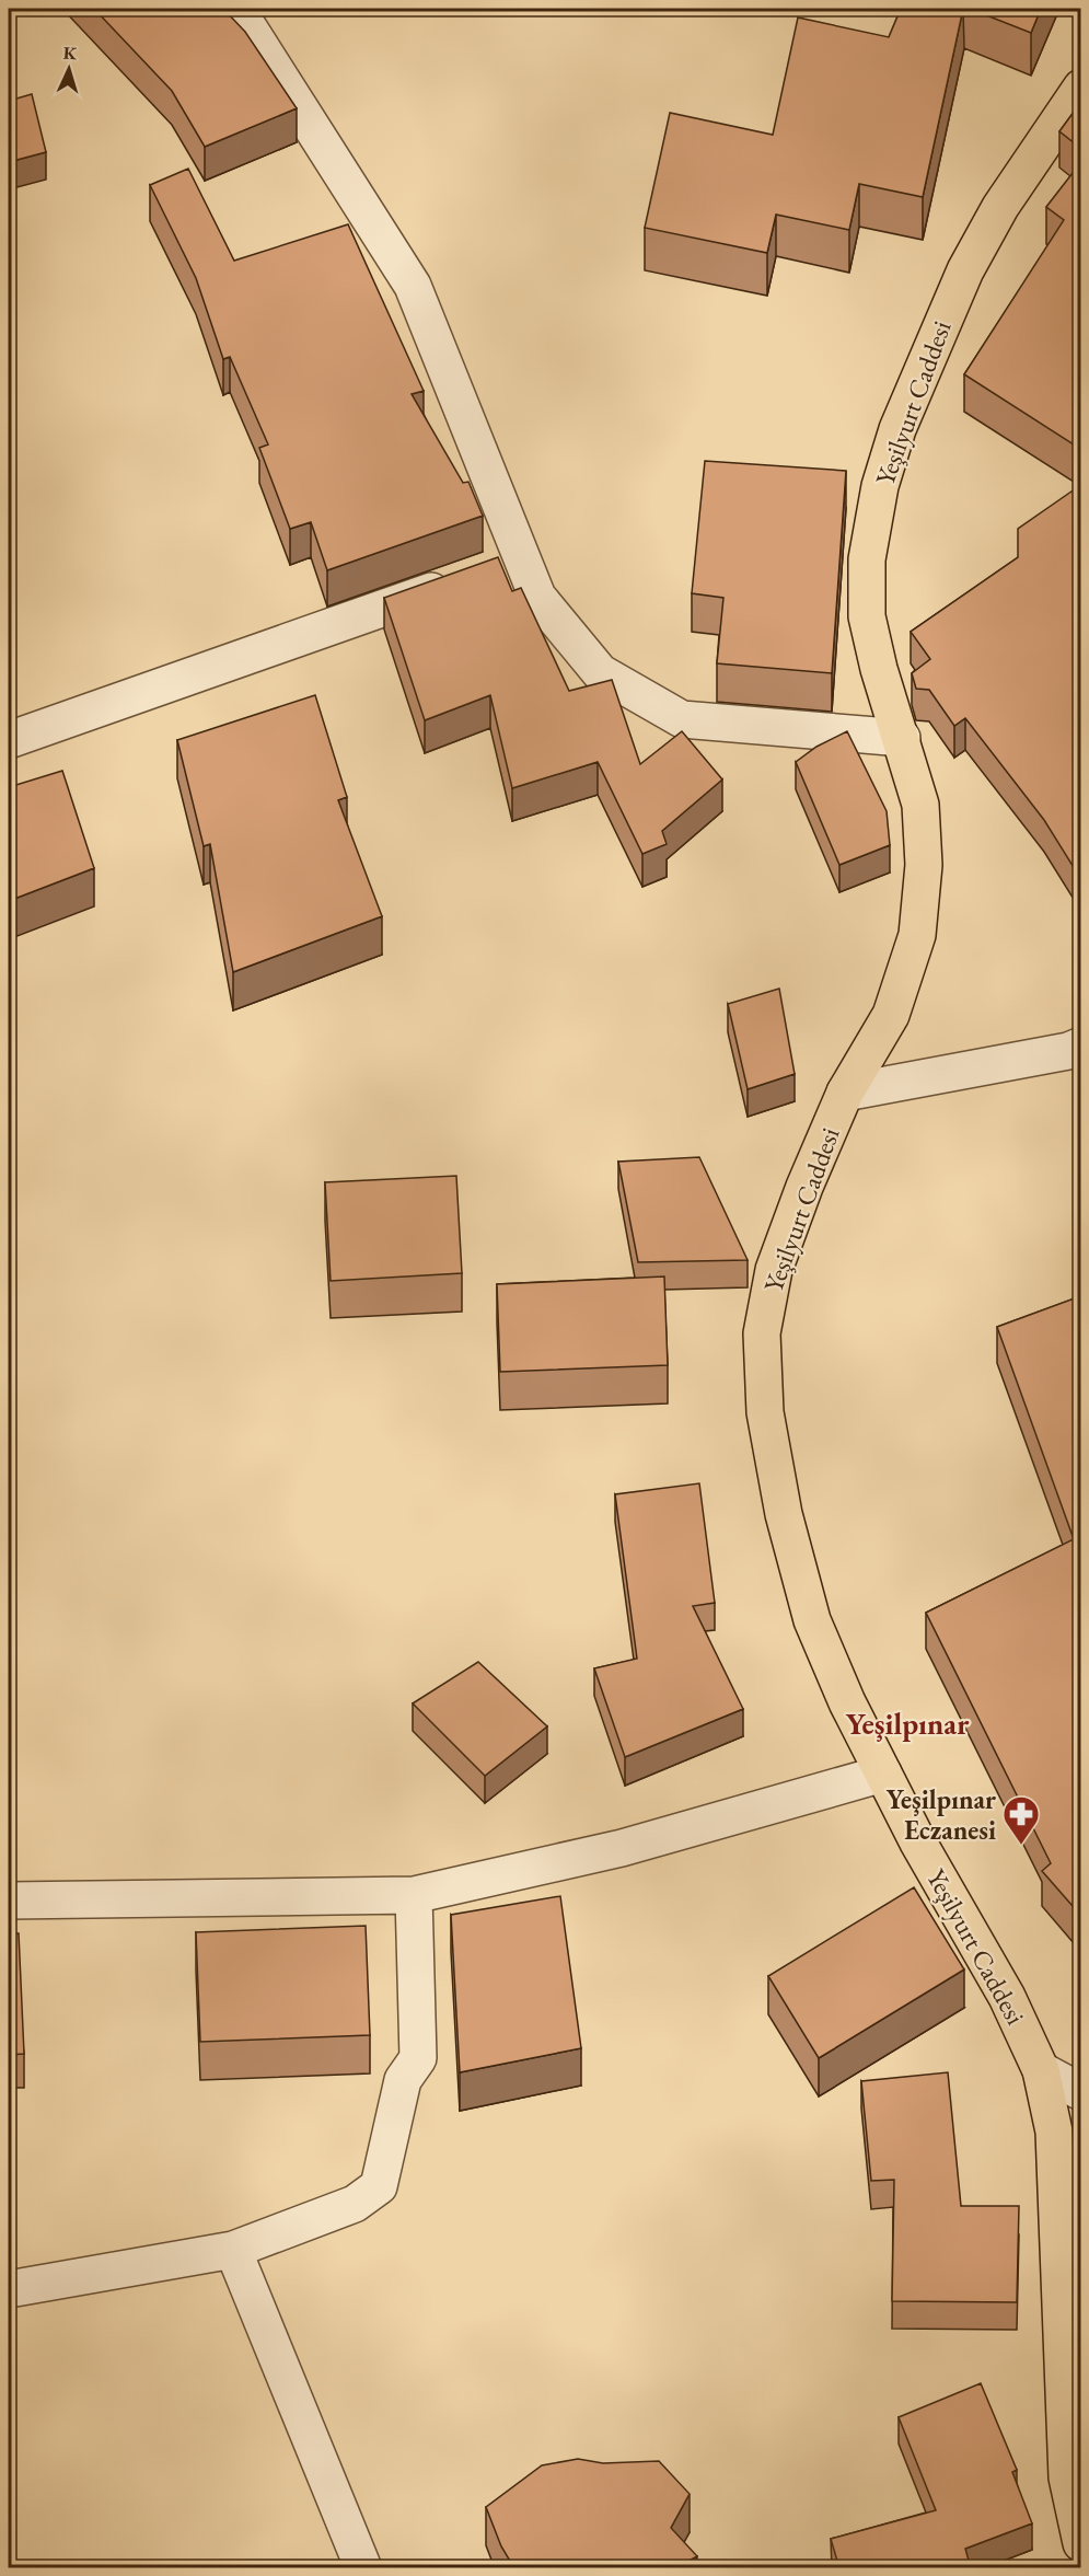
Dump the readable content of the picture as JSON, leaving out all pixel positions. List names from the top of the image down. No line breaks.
{"streets":{"main road":["Yeşilyurt Caddesi"]},"districts":["Yeşilpınar"],"places":{"pharmacy":["Yeşilpınar Eczanesi"]},"north":"top"}
